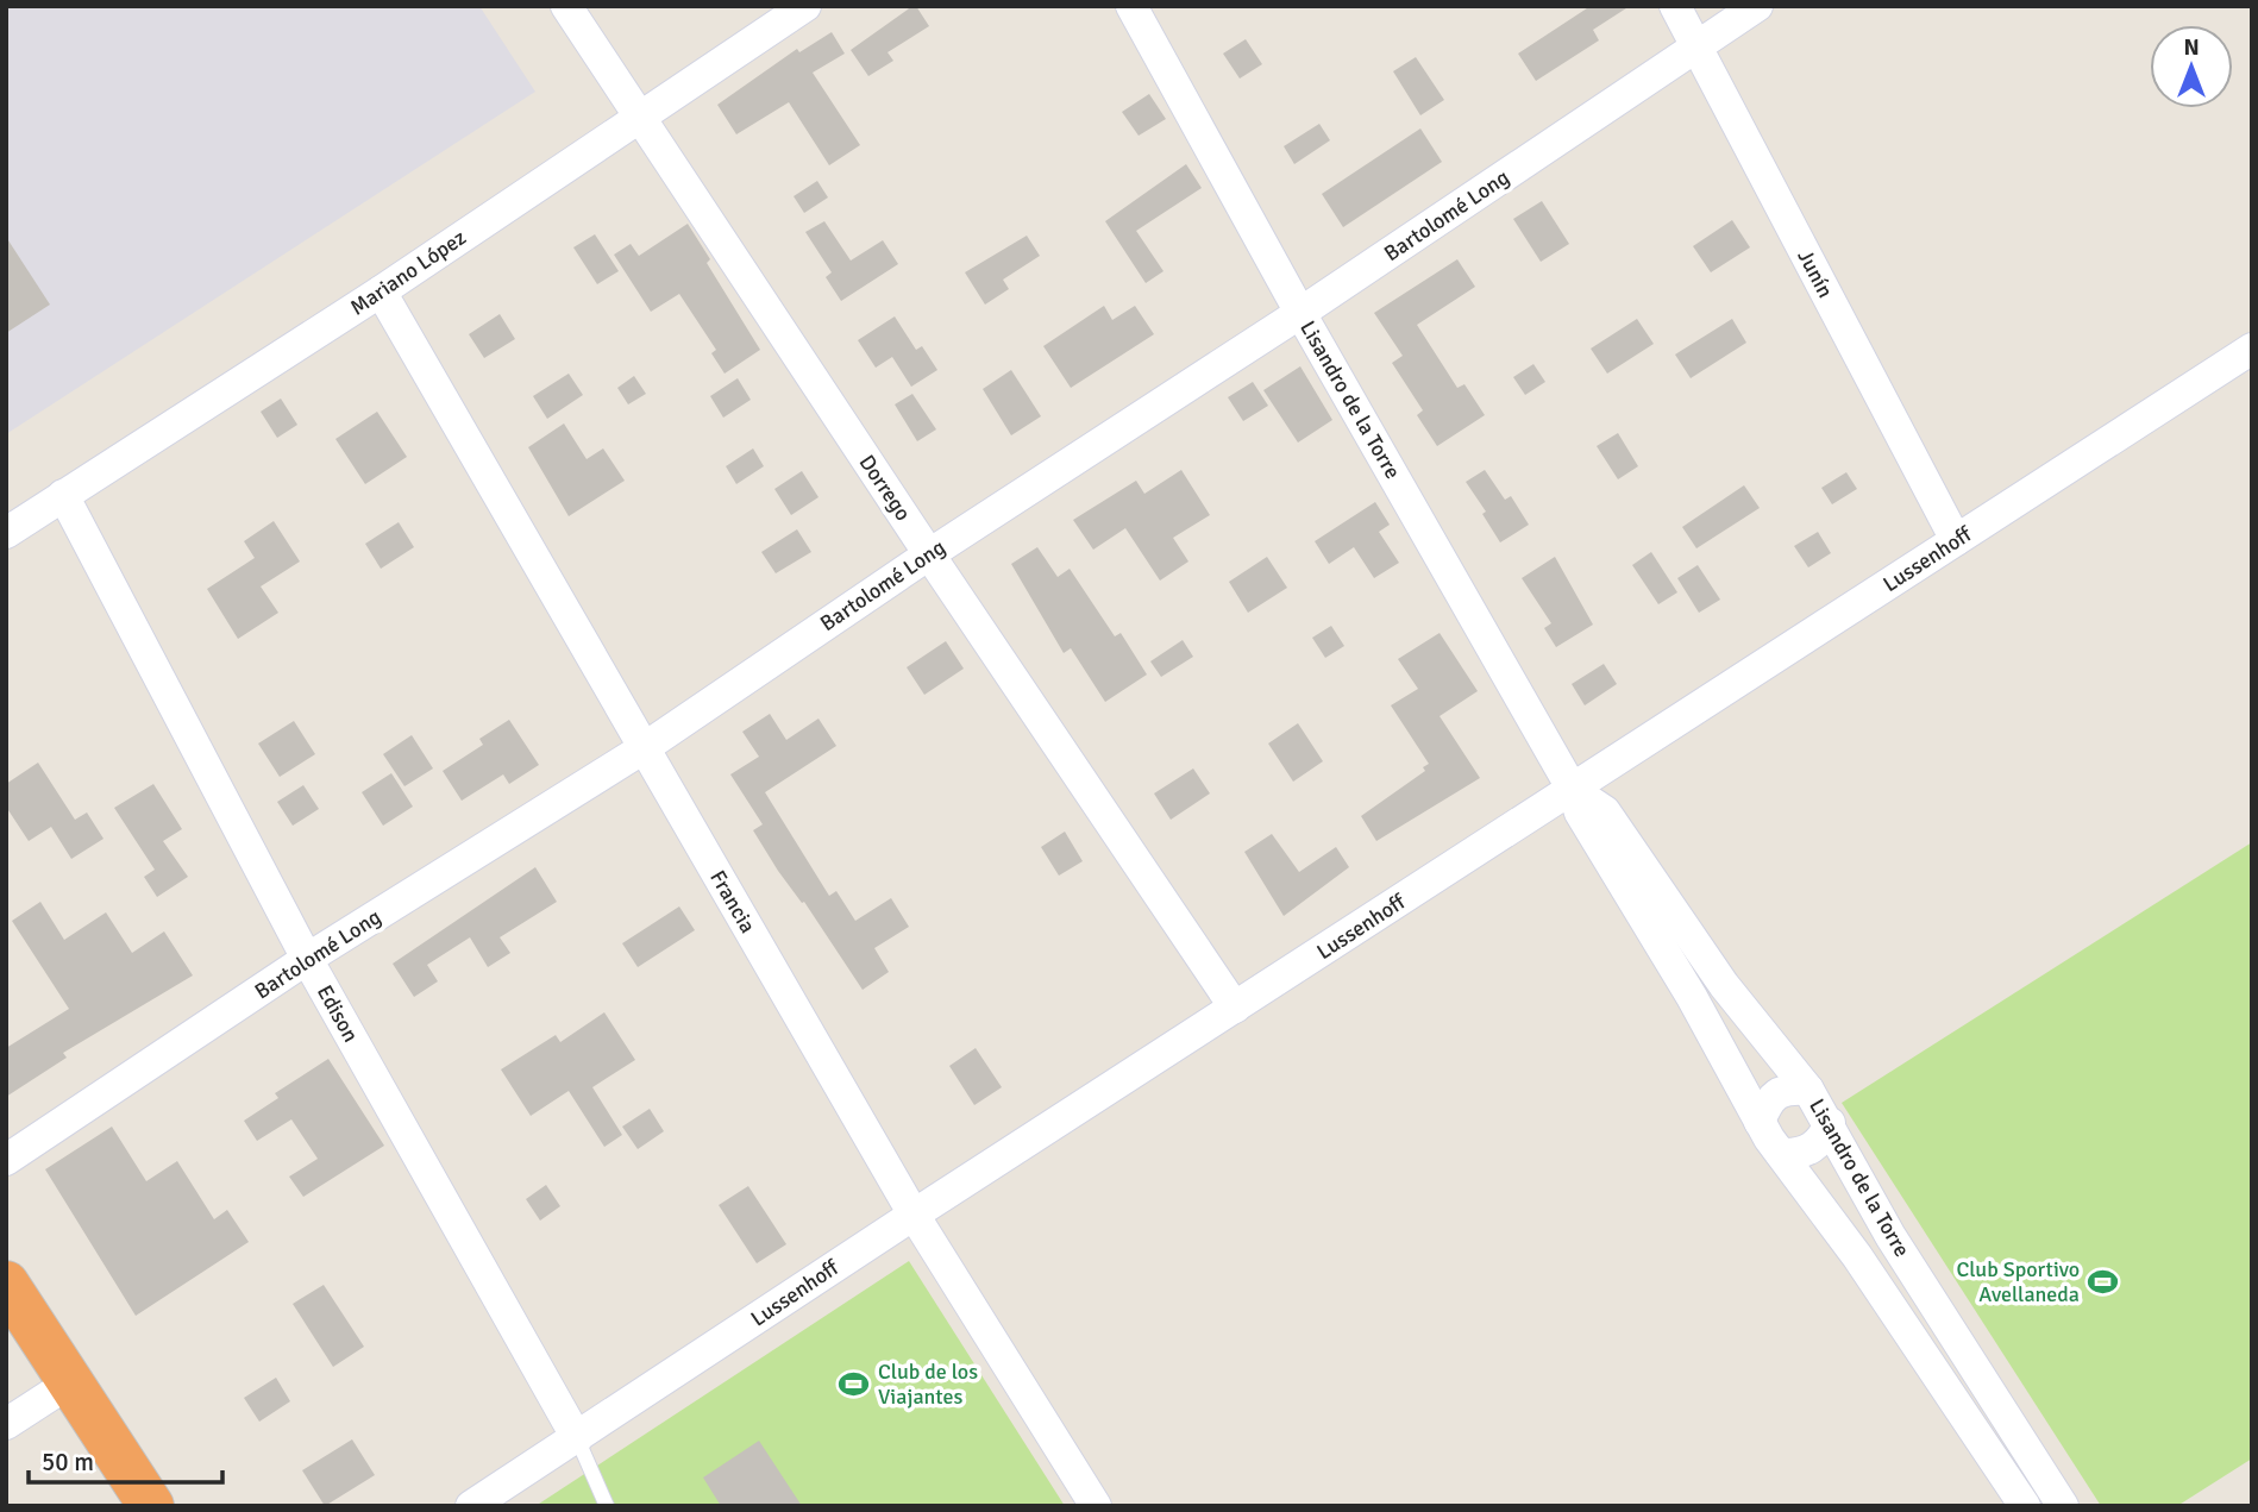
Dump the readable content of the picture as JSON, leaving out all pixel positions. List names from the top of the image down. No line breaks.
{"streets":{"street":["Bartolomé Long","Mariano López","Junín","Lisandro de la Torre","Dorrego","Lussenhoff","Francia","Edison"]},"crossings":[["Bartolomé Long","Junín"],["Bartolomé Long","Lisandro de la Torre"],["Bartolomé Long","Dorrego"],["Bartolomé Long","Francia"],["Bartolomé Long","Edison"],["Mariano López","Dorrego"],["Mariano López","Francia"],["Mariano López","Edison"],["Junín","Lussenhoff"],["Lisandro de la Torre","Lussenhoff"],["Dorrego","Lussenhoff"],["Lussenhoff","Francia"],["Lussenhoff","Edison"]],"places":{"sports":["Club Sportivo Avellaneda","Club de los Viajantes"]},"scale_bar":"50 m","north":"top"}
